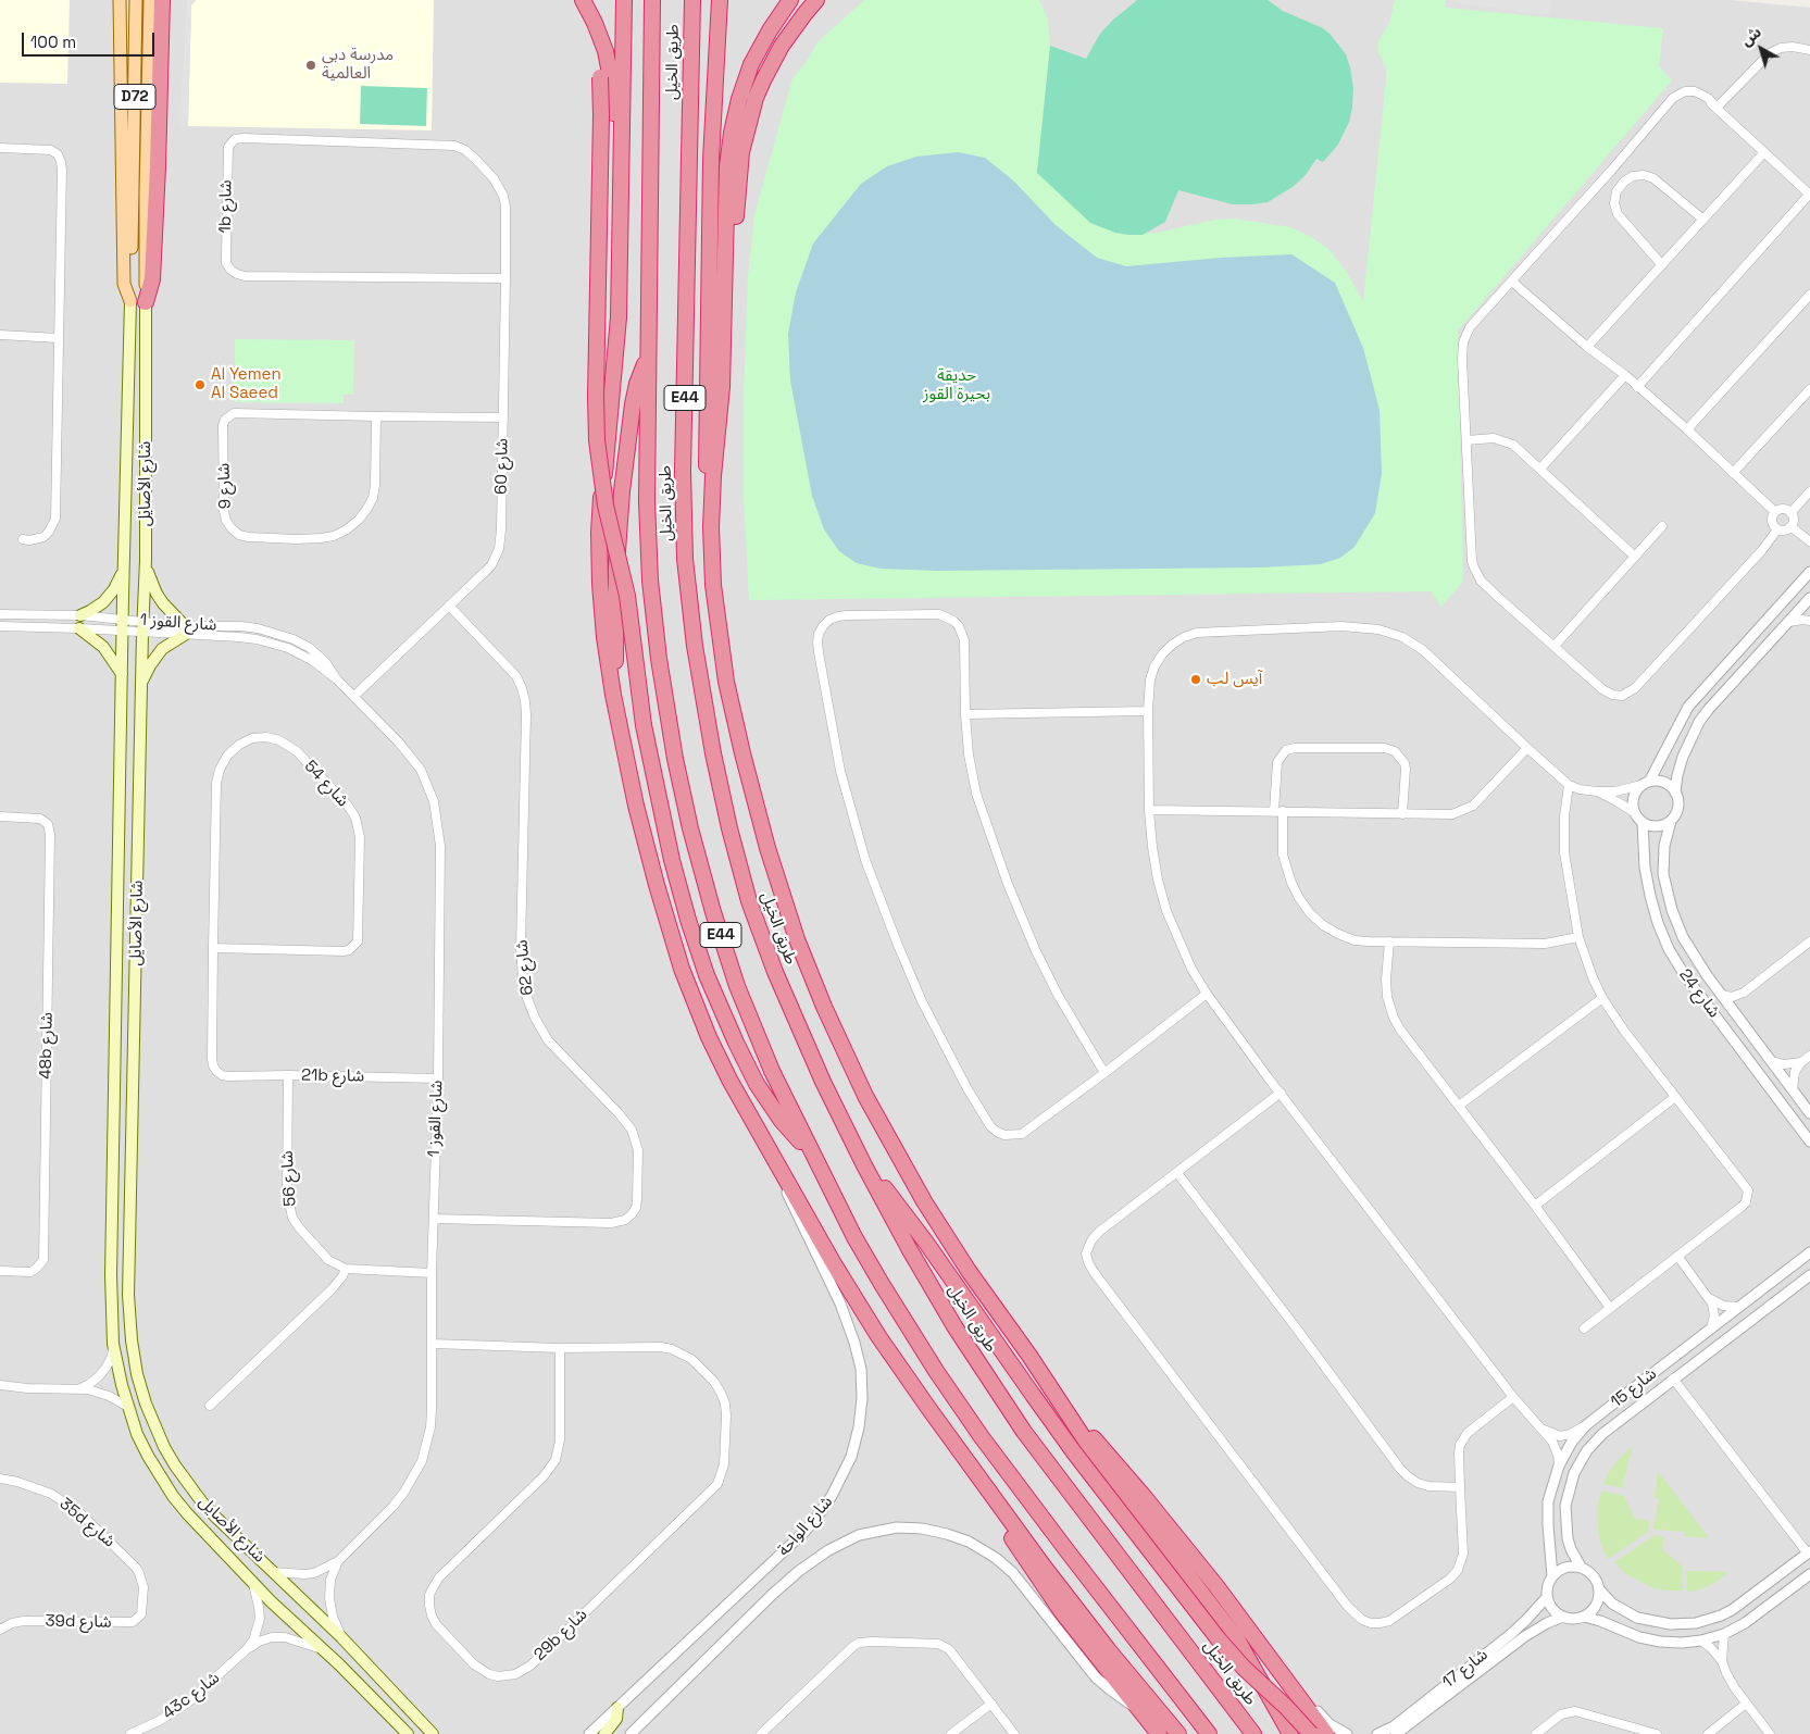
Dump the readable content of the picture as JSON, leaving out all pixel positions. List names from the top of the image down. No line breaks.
{"streets":{"highway":["طريق الخيل","E44"],"main road":["D72","شارع الأصايل"],"street":["1b شارع","شارع 60","شارع 9","شارع القوز 1","شارع 54","شارع 62","شارع 24","48b شارع","21b شارع","شارع 56","شارع 15","35d شارع","شارع الواحة","39d شارع","29b شارع","17 شارع","43c شارع"]},"crossings":[["1b شارع","شارع 60"],["شارع 60","شارع 9"],["شارع 60","شارع القوز 1"],["شارع 60","شارع 62"],["شارع الأصايل","شارع القوز 1"],["شارع الأصايل","43c شارع"],["شارع القوز 1","شارع 62"],["شارع القوز 1","21b شارع"],["شارع القوز 1","شارع 56"],["شارع القوز 1","29b شارع"],["شارع 54","21b شارع"],["21b شارع","شارع 56"],["شارع 15","17 شارع"],["35d شارع","39d شارع"]],"parks":["حديقة بحيرة القوز"],"places":["مدرسة دبي العالمية","Al Yemen Al Saeed","آيس لب"],"scale_bar":"100 m","north":"top left"}
